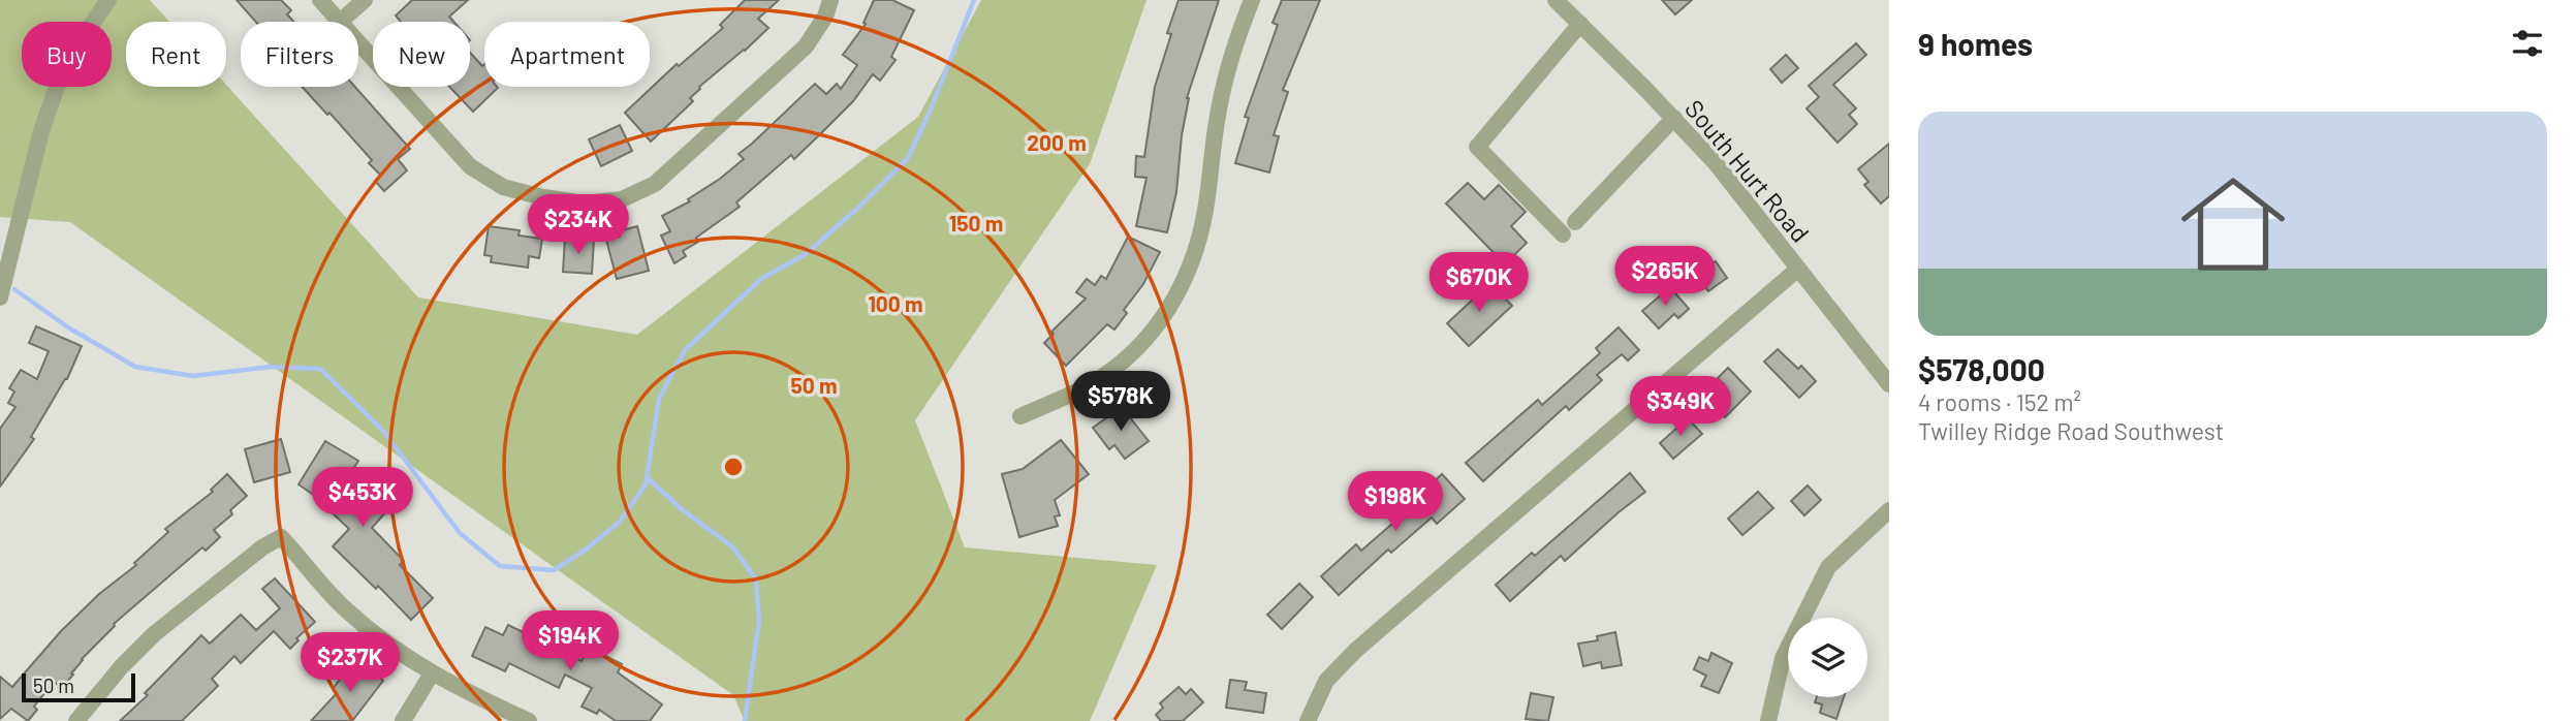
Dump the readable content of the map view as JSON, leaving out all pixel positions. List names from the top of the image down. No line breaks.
{"streets":{"street":["South Hurt Road"]},"scale_bar":"50 m","page":{"heading":"9 homes","chip":["Buy","Rent","Filters","New","Apartment"],"list":[{"name":"$578,000","note":"4 rooms · 152 m² · Twilley Ridge Road Southwest"}],"price":["$234K","$265K","$670K","$578K","$349K","$453K","$198K","$194K","$237K"],"scale":"50 m"},"rings":["200 m","150 m","100 m","50 m"]}
